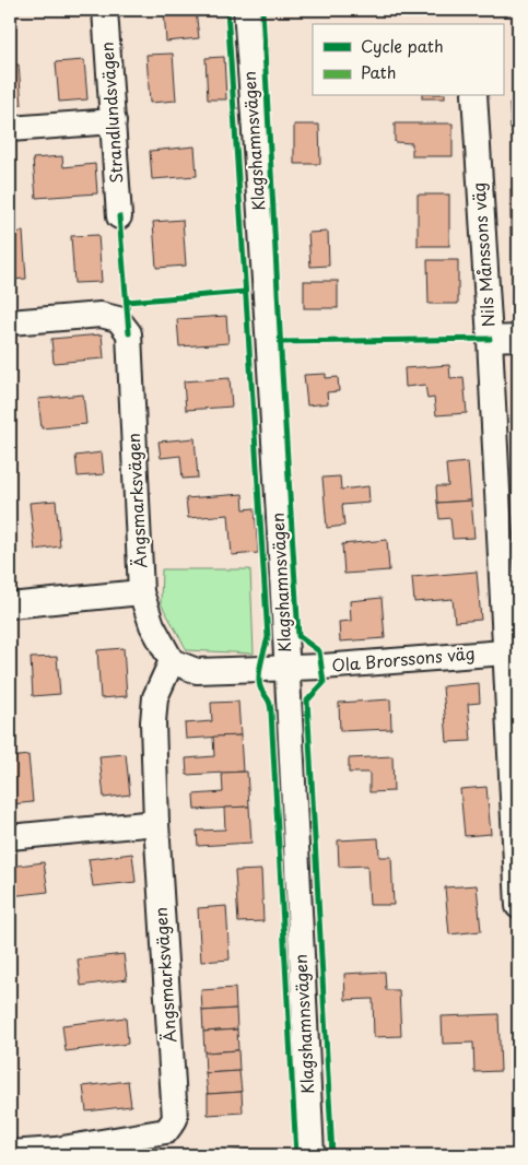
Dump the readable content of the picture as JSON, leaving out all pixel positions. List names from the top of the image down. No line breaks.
{"streets":{"street":["Strandlundsvägen","Klagshamnsvägen","Nils Månssons väg","Ängsmarksvägen","Ola Brorssons väg"]},"crossings":[["Klagshamnsvägen","Ola Brorssons väg"],["Nils Månssons väg","Ola Brorssons väg"]],"legend":["Cycle path","Path"]}
